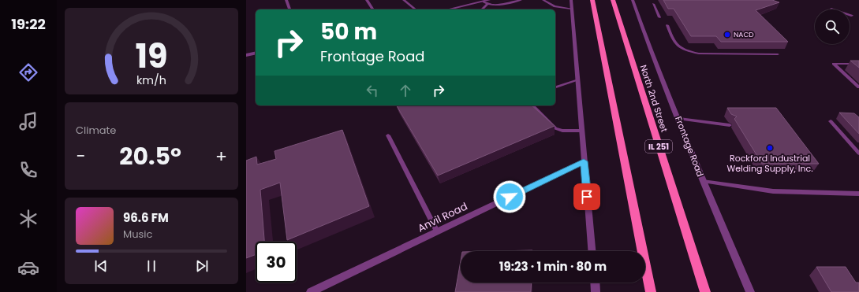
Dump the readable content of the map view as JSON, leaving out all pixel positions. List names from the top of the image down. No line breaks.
{"streets":{"main road":["North 2nd Street","IL 251"],"street":["Frontage Road","Anvil Road"]},"places":["NACD","Rockford Industrial Welding Supply, Inc."],"page":{"tabs":"19:22","turn":["50 m","Frontage Road"],"tile":"Climate","heat":["−","20.5°","+"],"song":["96.6 FM","Music"],"limit":"30","trip":"19:23 · 1 min · 80 m","gauge":["19","km/h"]}}
